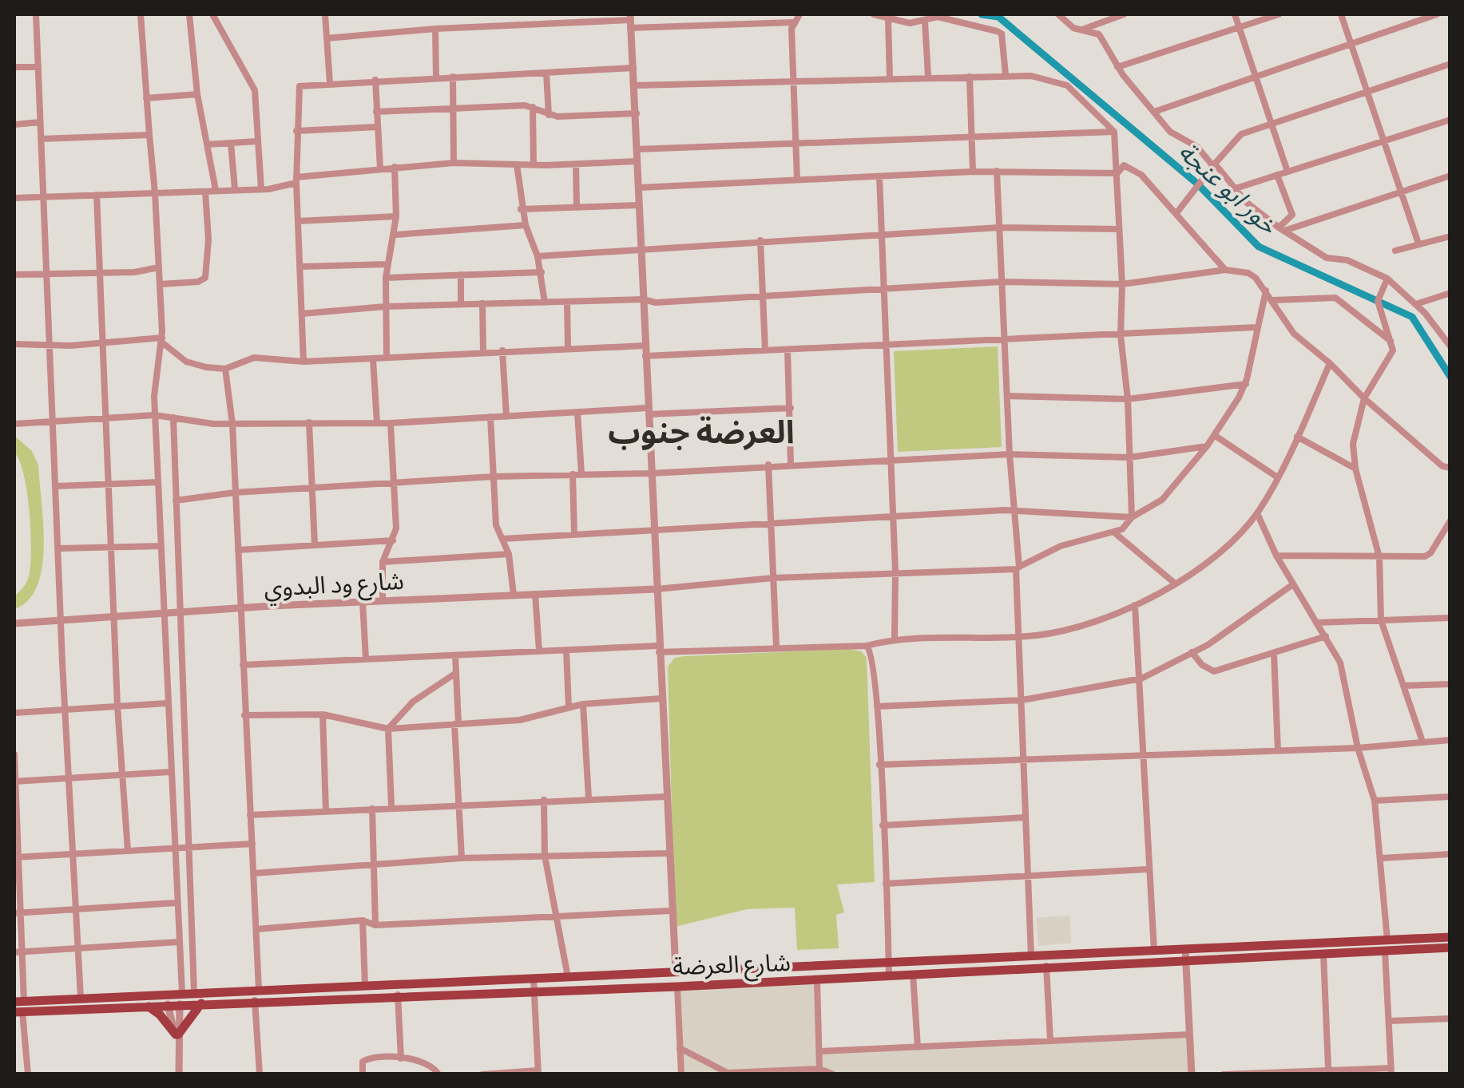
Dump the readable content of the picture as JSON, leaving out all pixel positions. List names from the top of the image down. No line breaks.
{"streets":{"main road":["شارع العرضة"],"street":["شارع ود البدوي"]},"districts":["العرضة جنوب"],"water":["خور ابو عنجة"]}
